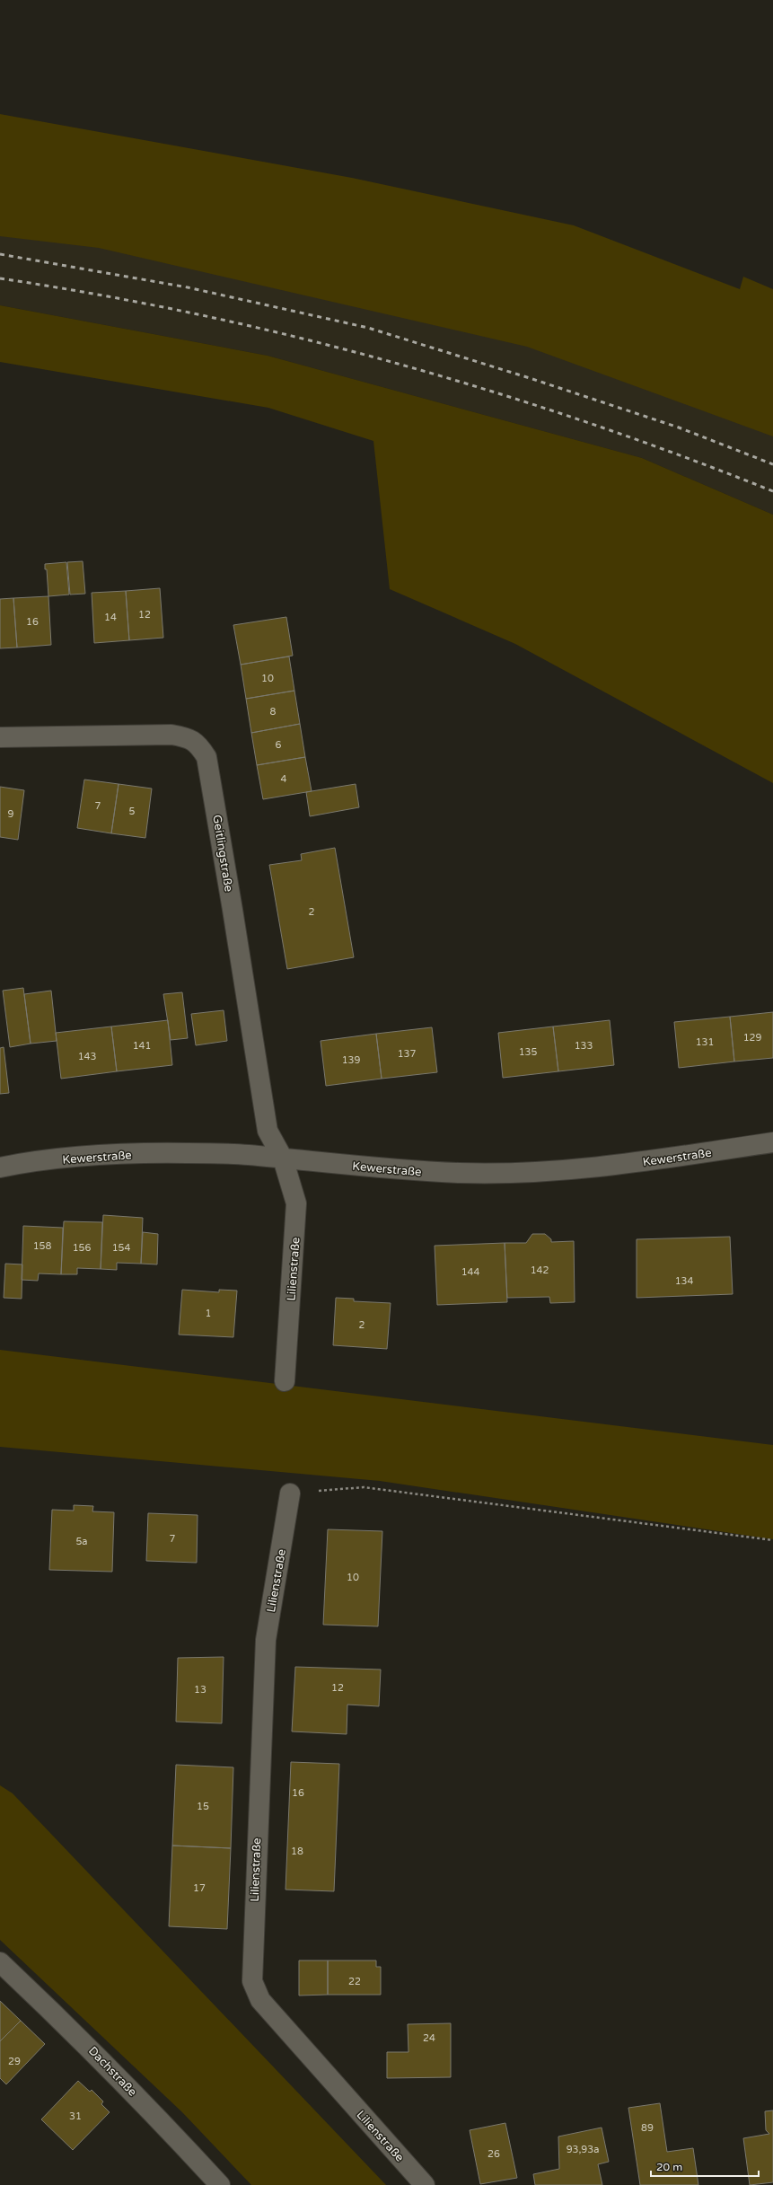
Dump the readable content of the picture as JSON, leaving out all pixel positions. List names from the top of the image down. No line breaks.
{"streets":{"street":["Geitlingstraße","Kewerstraße","Lilienstraße","Dachstraße"]},"crossings":[["Geitlingstraße","Kewerstraße"],["Geitlingstraße","Lilienstraße"],["Kewerstraße","Lilienstraße"]],"house_numbers":["12","14","16","10","8","6","4","7","5","9","2","129","131","141","133","135","137","143","139","158","156","154","142","144","134","1","2","7","5a","10","12","13","16","15","18","17","22","24","29","31","89","93,93a","26"],"scale_bar":"20 m"}
